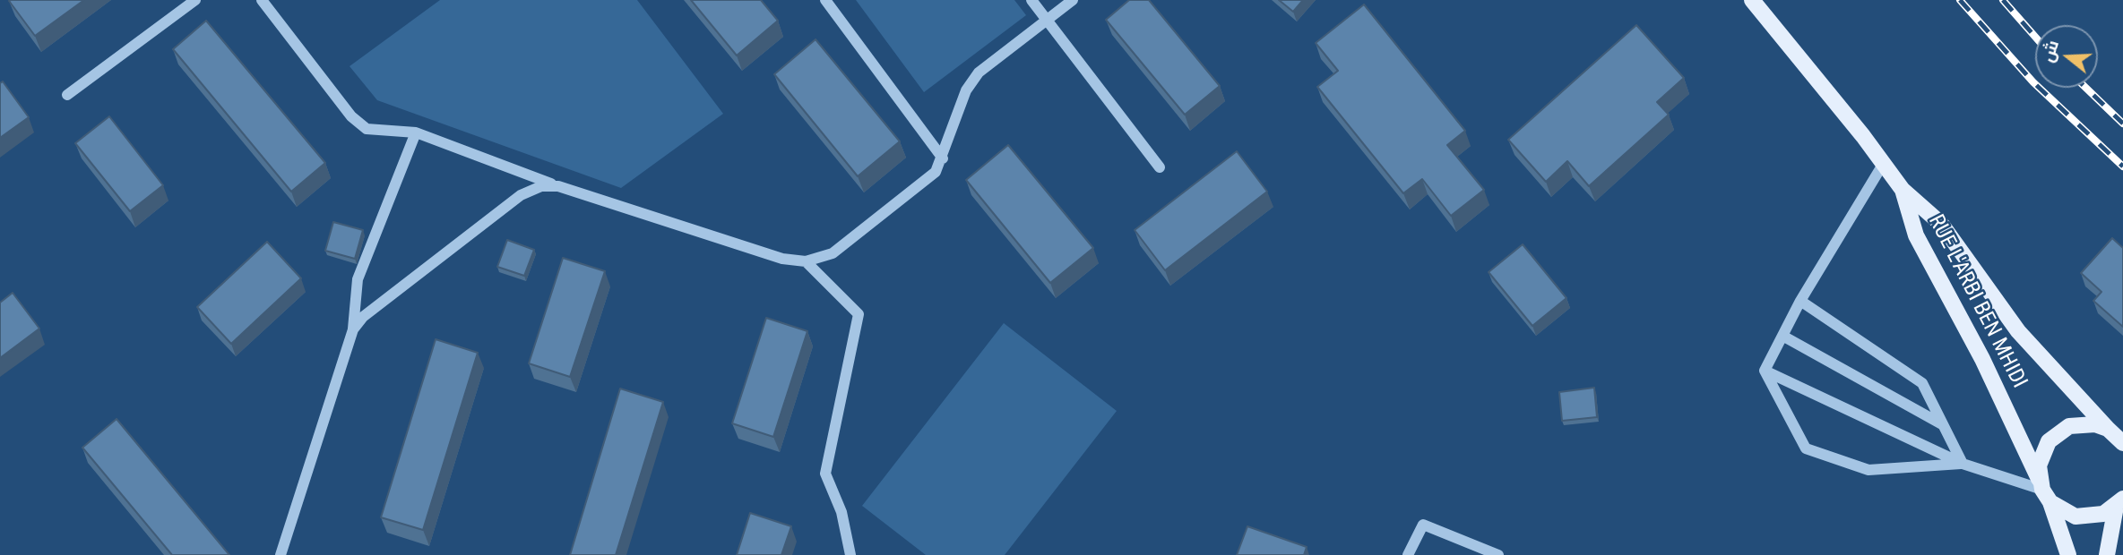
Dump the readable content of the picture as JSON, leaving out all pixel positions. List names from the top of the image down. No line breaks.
{"streets":{"main road":["RUE L'ARBI BEN MHIDI"]},"north":"left"}
